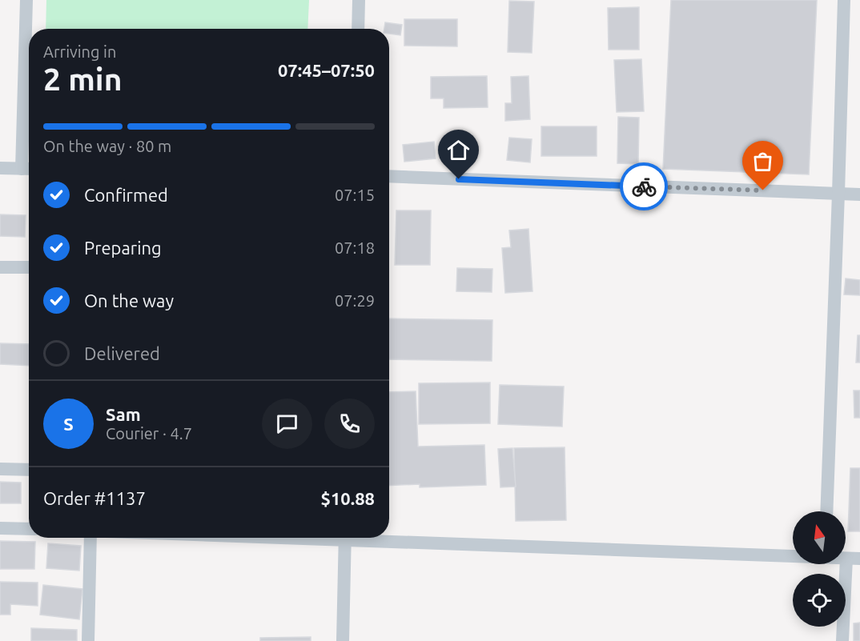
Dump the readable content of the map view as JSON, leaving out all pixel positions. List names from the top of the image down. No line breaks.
{"north":"top","page":{"heading":["2 min","Arriving in","07:45–07:50"],"panel":["Sam","Courier · 4.7","Order #1137","$10.88"],"bar":"On the way · 80 m","list":[["Confirmed","07:15"],["Preparing","07:18"],["On the way","07:29"],"Delivered"],"round":"S"}}
